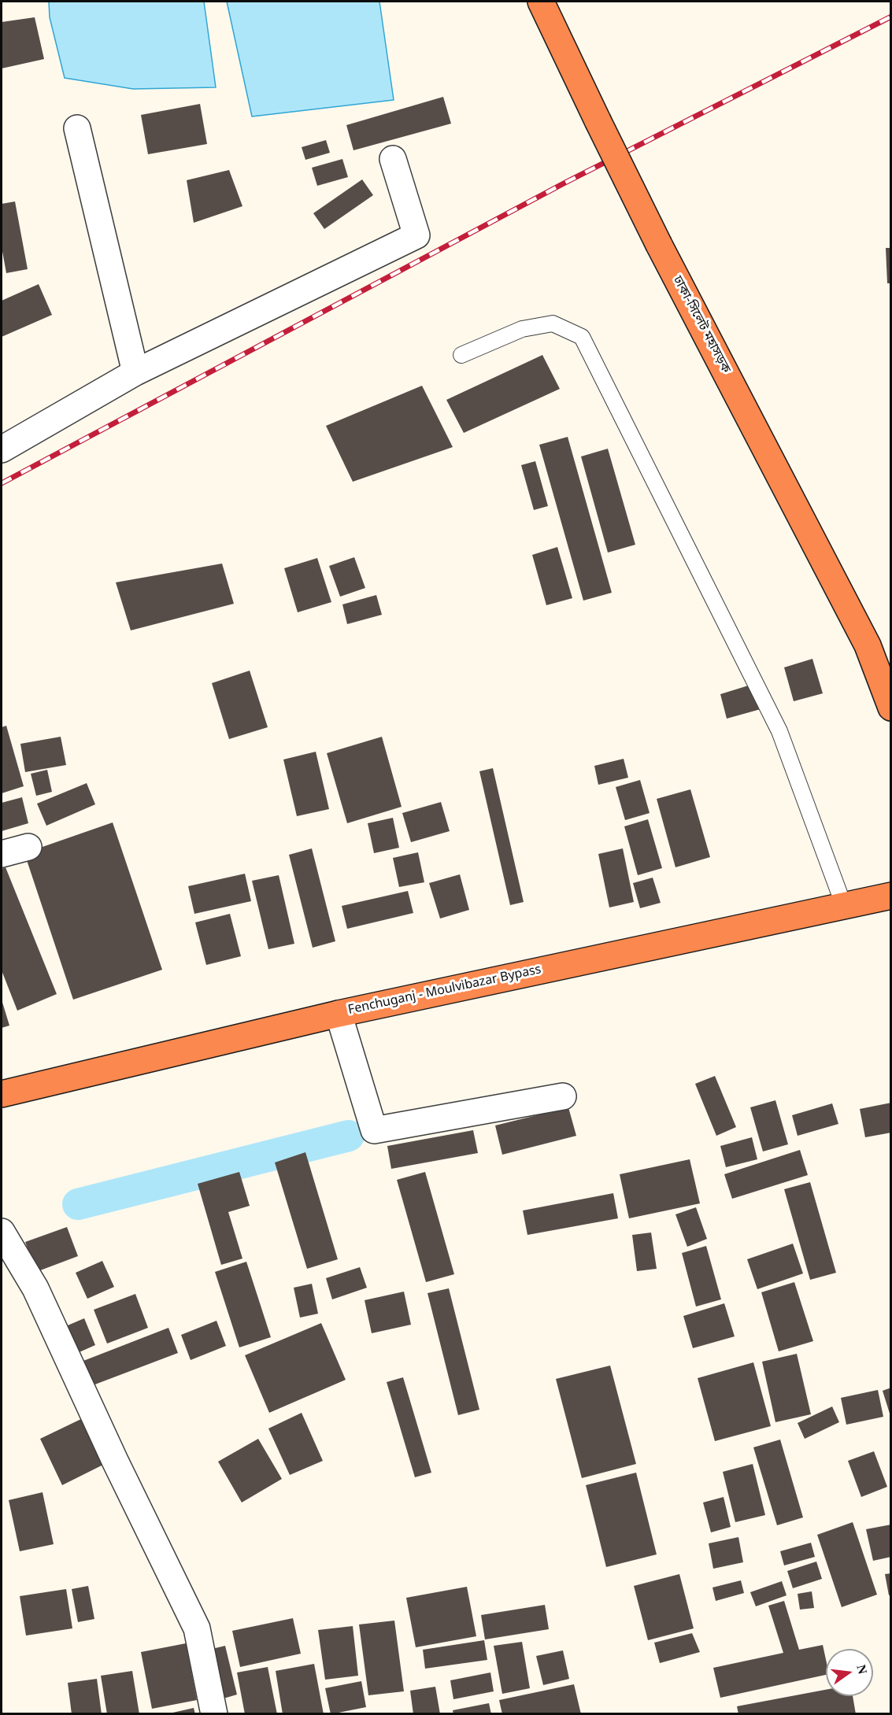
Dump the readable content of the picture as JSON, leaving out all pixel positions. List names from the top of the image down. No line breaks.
{"streets":{"highway":["ঢাকা-সিলেট মহাসড়ক","Fenchuganj - Moulvibazar Bypass"]},"north":"right"}
